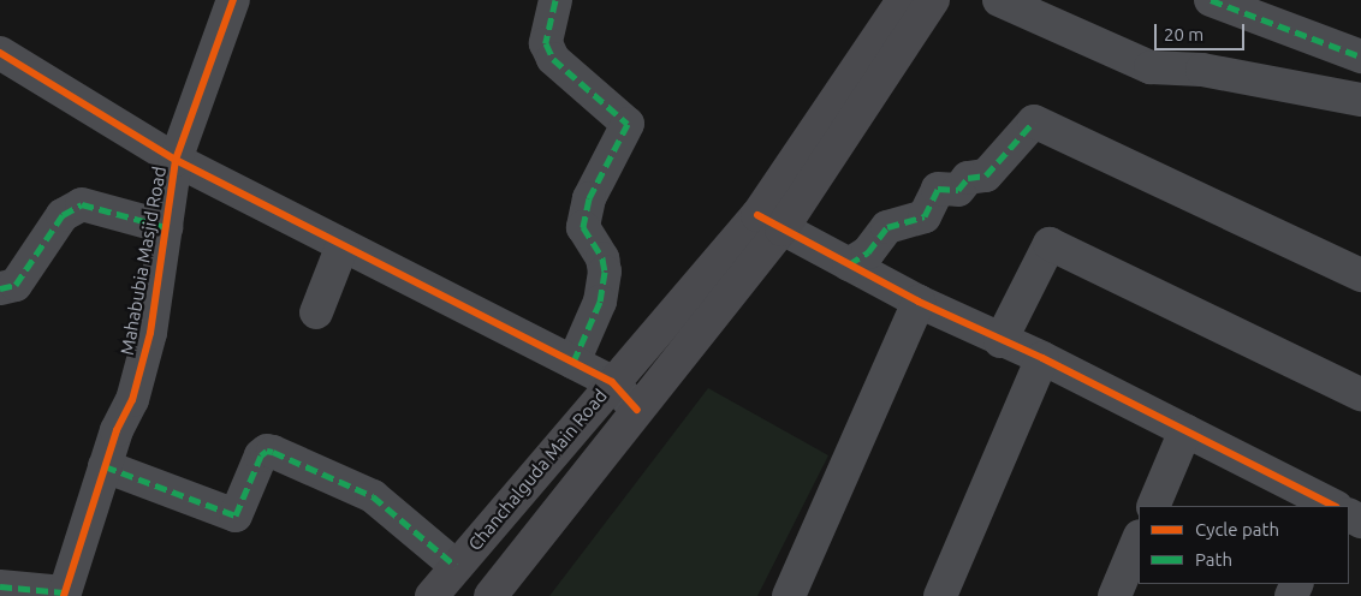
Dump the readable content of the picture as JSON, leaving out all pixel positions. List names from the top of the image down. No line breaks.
{"streets":{"main road":["Chanchalguda Main Road"],"street":["Mahabubia Masjid Road"]},"legend":["Cycle path","Path"],"scale_bar":"20 m"}
